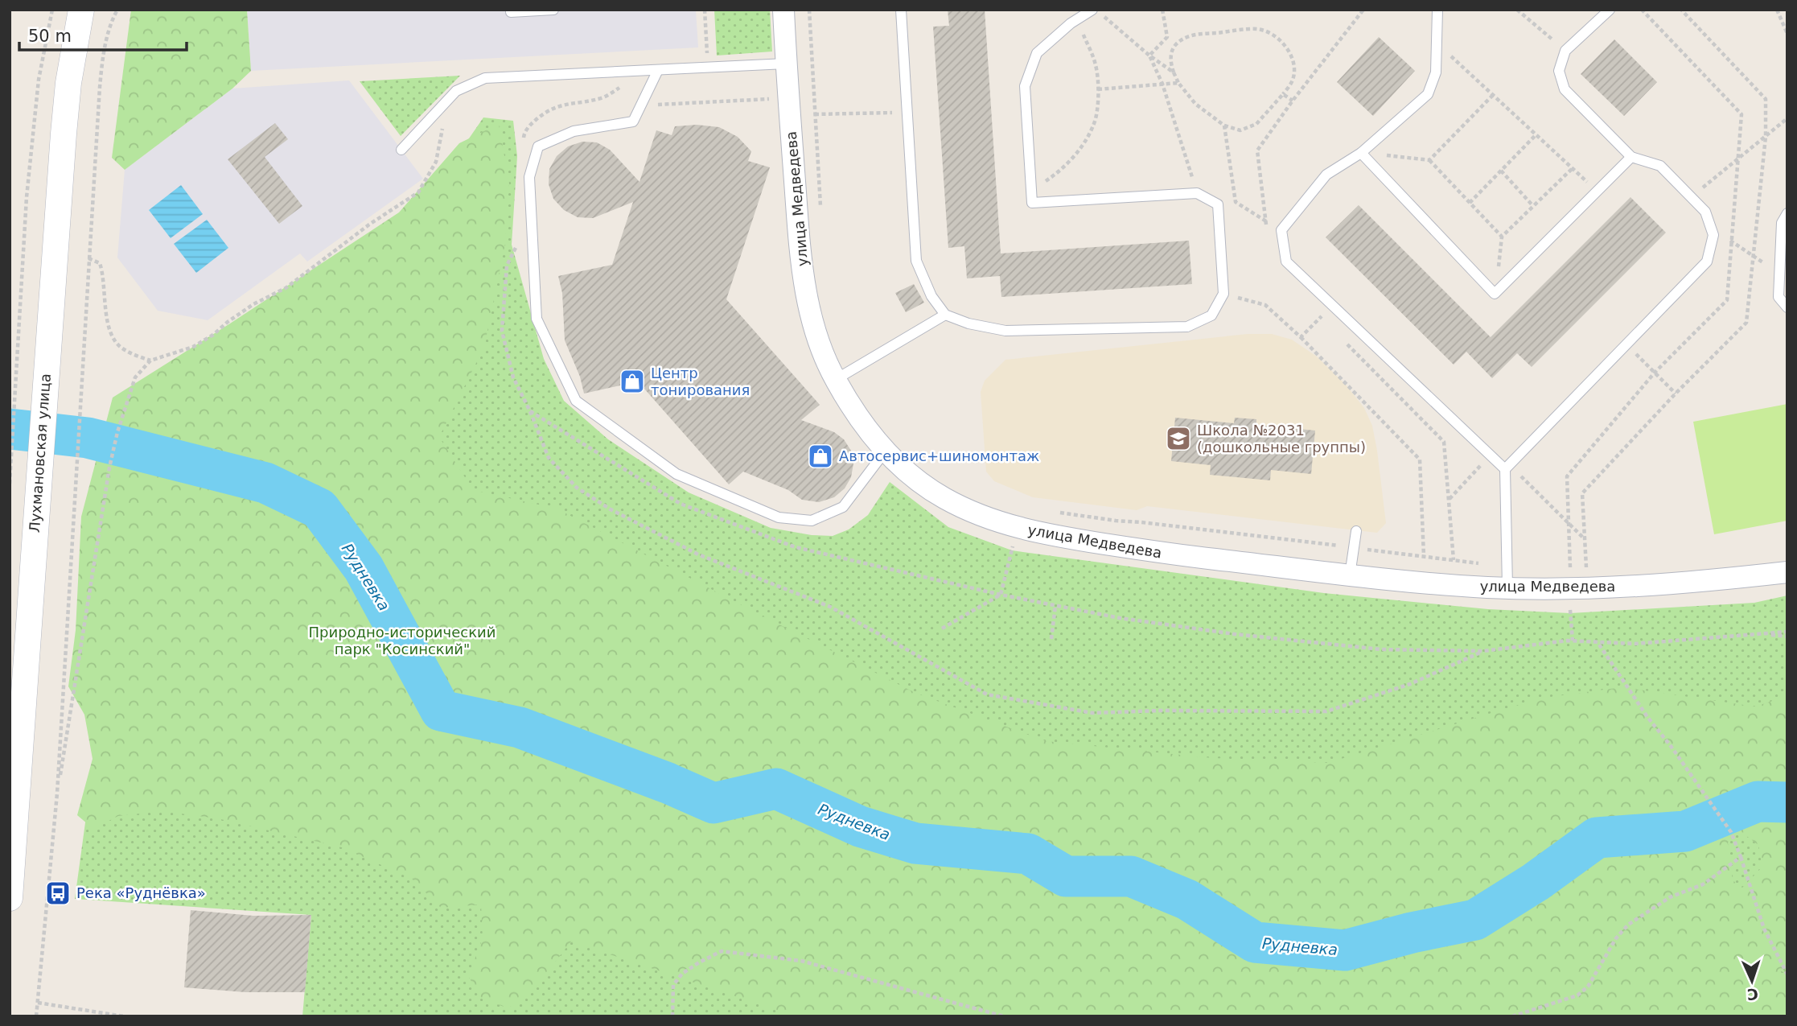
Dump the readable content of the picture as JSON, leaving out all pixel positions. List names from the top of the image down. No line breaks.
{"streets":{"street":["улица Медведева","Лухмановская улица"]},"water":["Рудневка"],"parks":["Природно-исторический парк \"Косинский\""],"places":{"shop":["Центр тонирования","Автосервис+шиномонтаж"],"school or university":["Школа №2031 (дошкольные группы)"],"bus stop":["Река «Руднёвка»"]},"scale_bar":"50 m","north":"bottom"}
